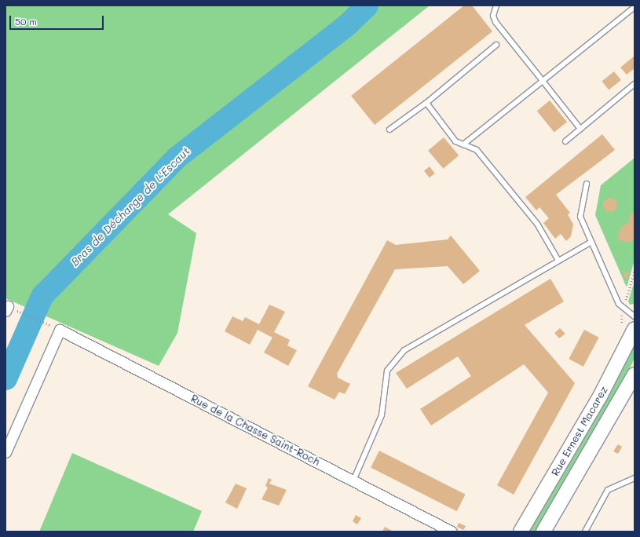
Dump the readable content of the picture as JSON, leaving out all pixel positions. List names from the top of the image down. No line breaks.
{"streets":{"main road":["Rue Ernest Macarez"],"street":["Rue de la Chasse Saint-Roch"]},"water":["Bras de Décharge de L'Escaut"],"scale_bar":"50 m"}
